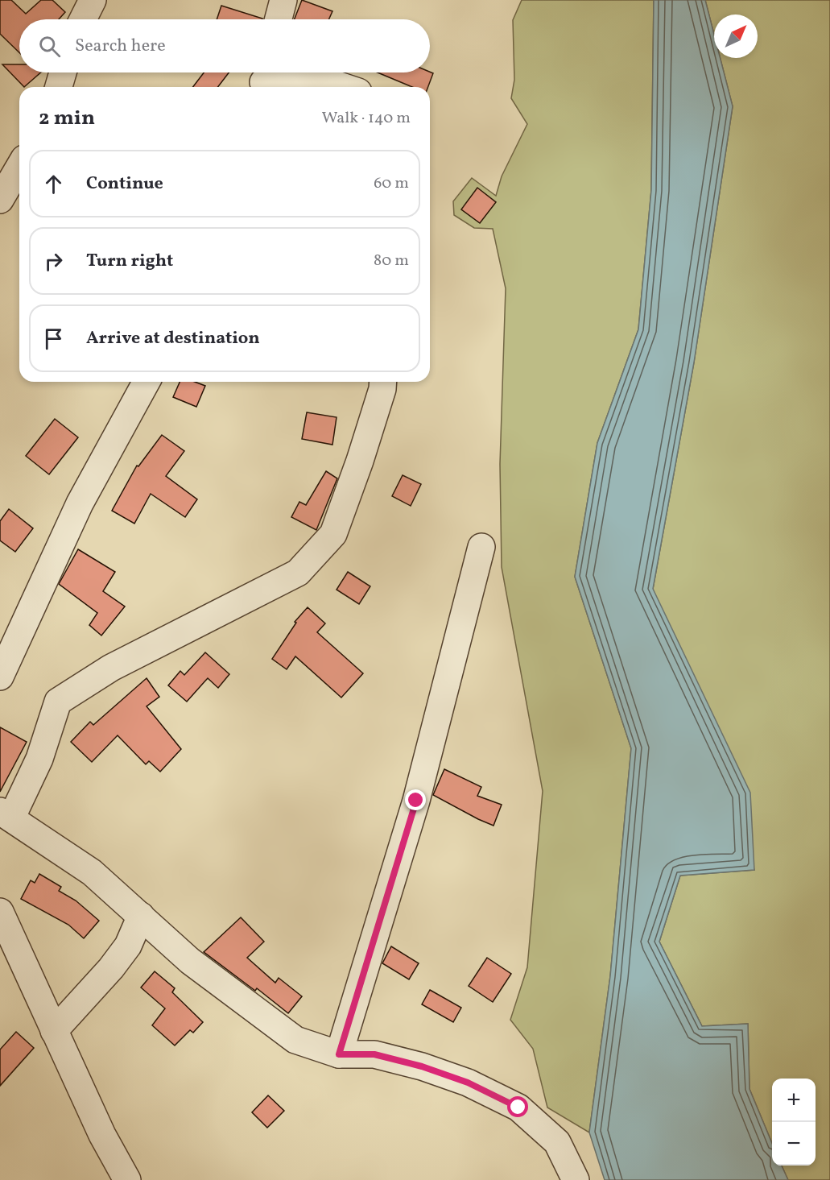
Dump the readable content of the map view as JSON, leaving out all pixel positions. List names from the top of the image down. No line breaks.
{"north":"top right","page":{"search":"Search here","heading":["2 min","Walk · 140 m"],"list":[["Continue","60 m"],["Turn right","80 m"],"Arrive at destination"],"map_buttons":["+","−"]}}
